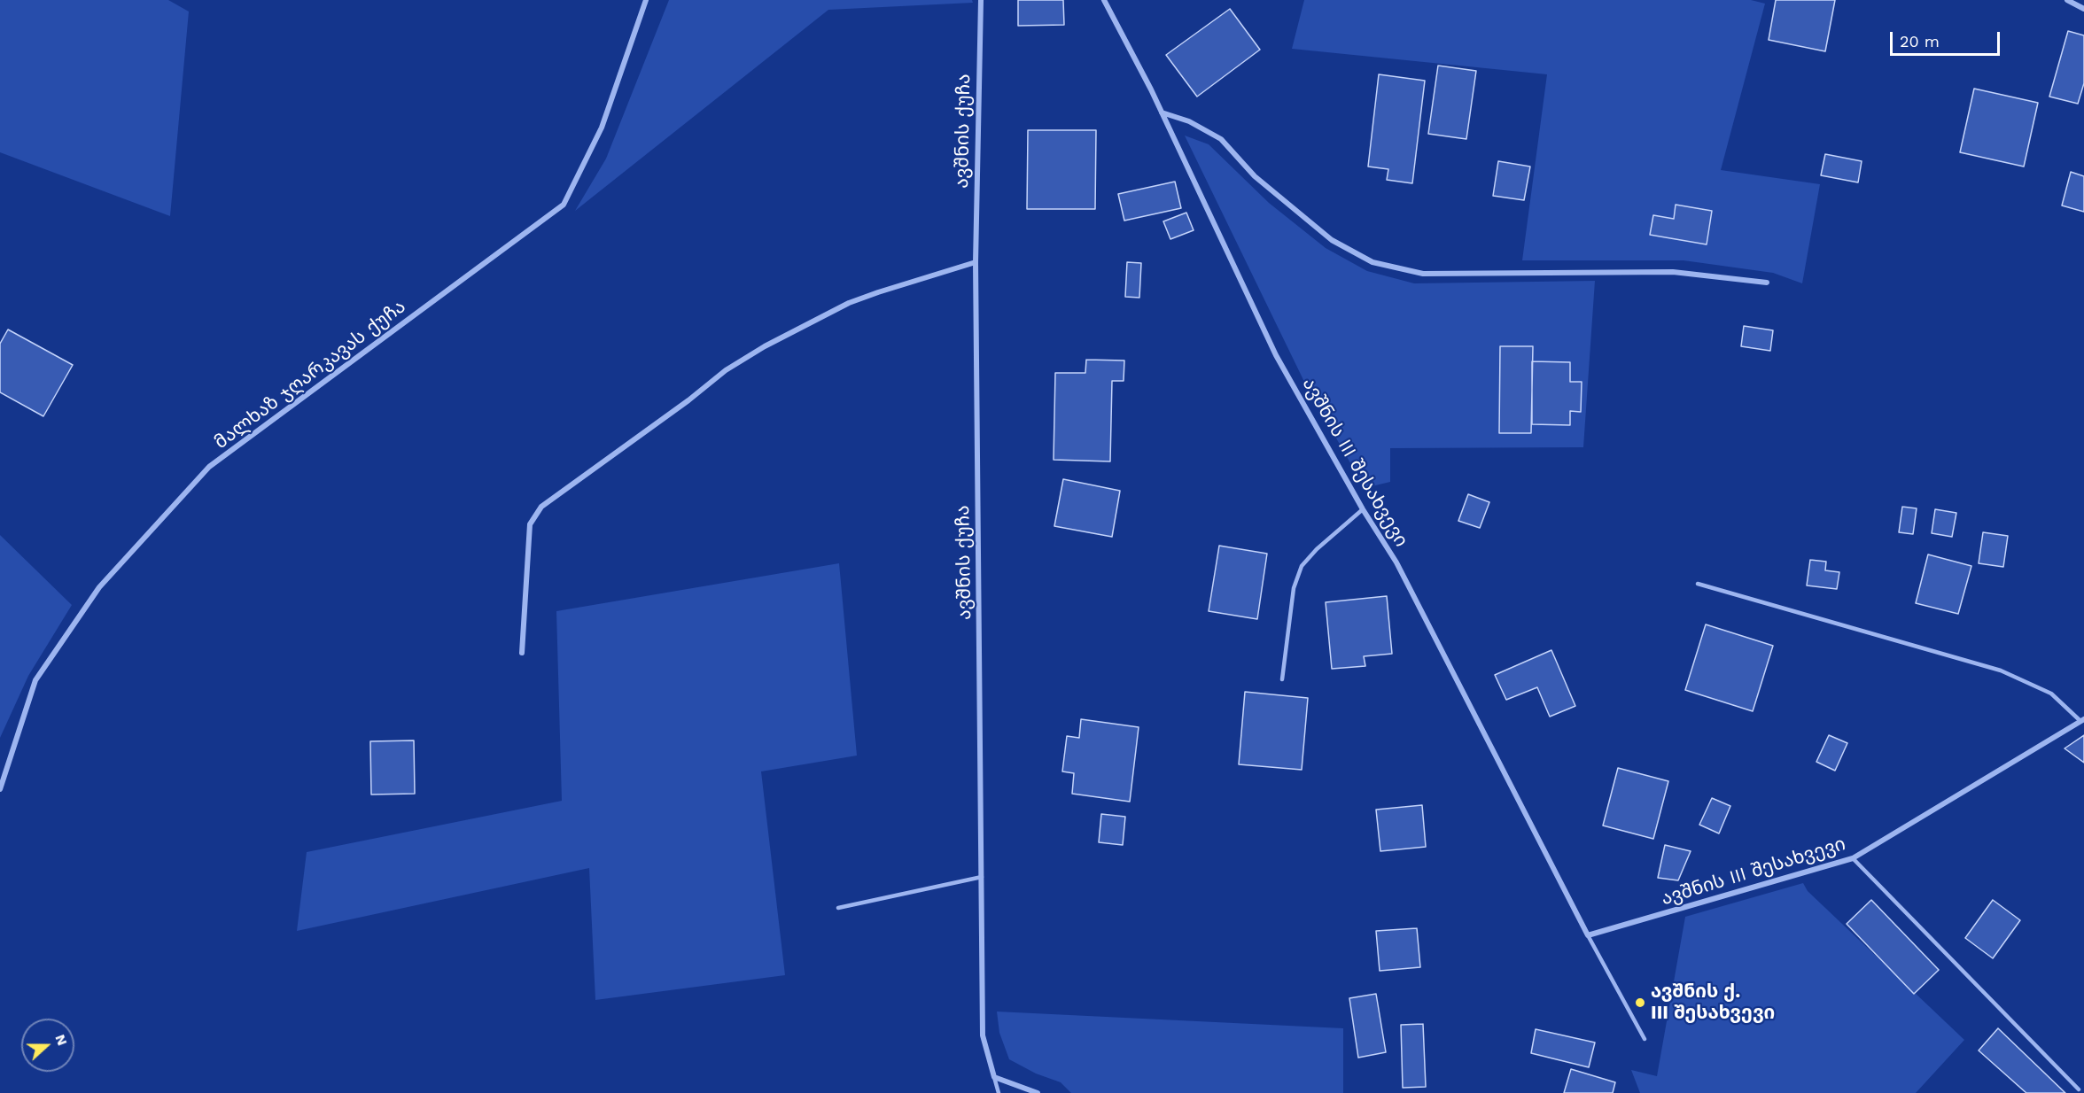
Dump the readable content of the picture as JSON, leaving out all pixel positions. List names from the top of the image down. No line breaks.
{"streets":{"street":["ავშნის ქუჩა","მალხაზ ჯღარკავას ქუჩა","ავშნის III შესახვევი"]},"places":["ავშნის ქ. III შესახვევი"],"scale_bar":"20 m","north":"right"}
